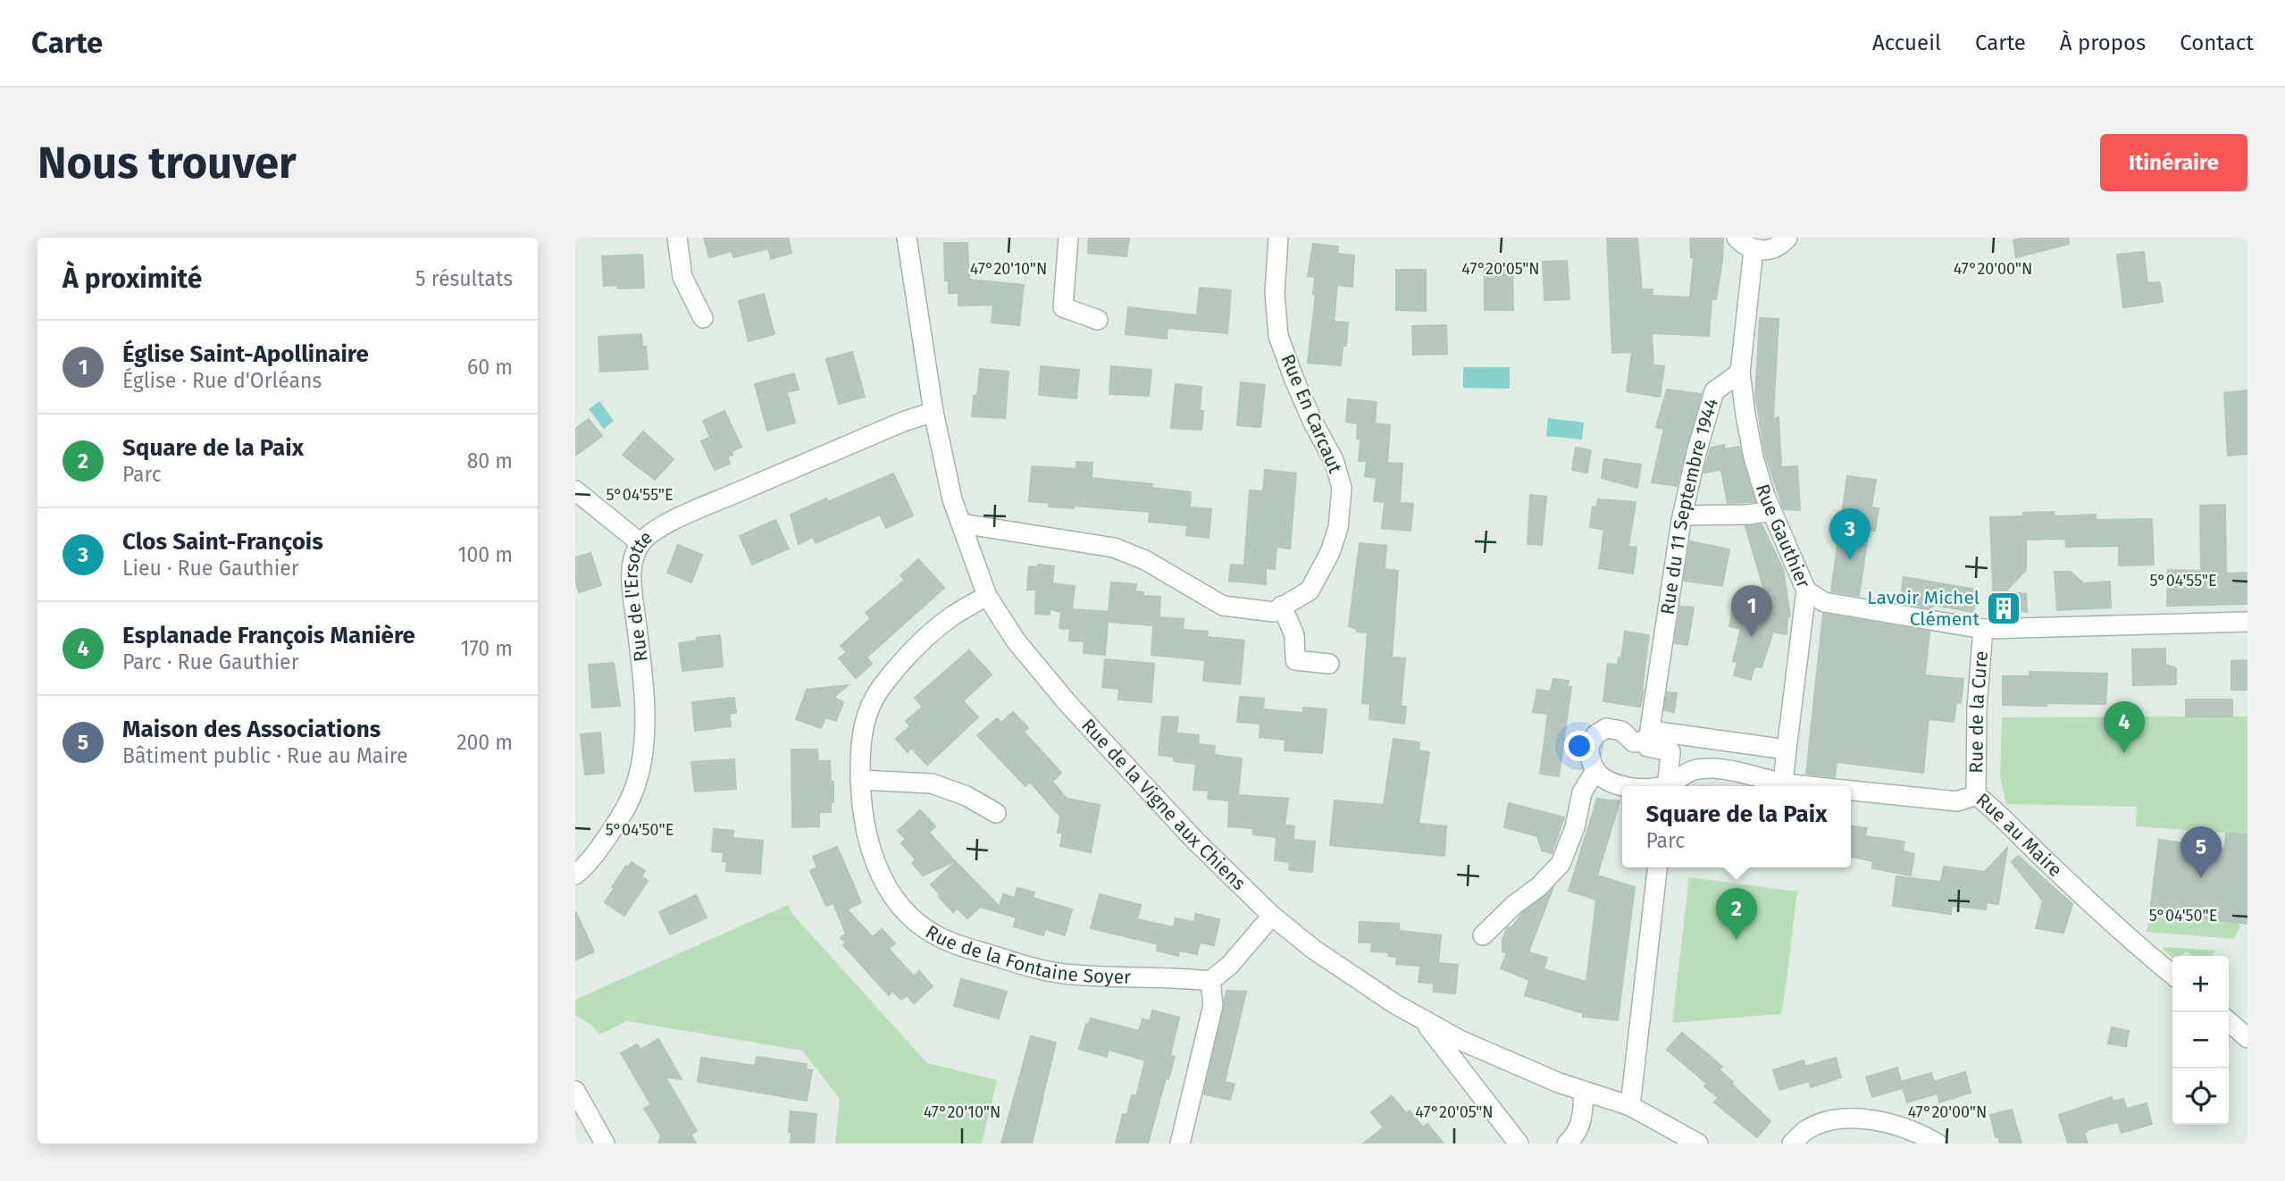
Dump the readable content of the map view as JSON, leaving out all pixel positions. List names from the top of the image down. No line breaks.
{"streets":{"street":["Rue En Carcaut","Rue du 11 Septembre 1944","Rue Gauthier","Rue de l'Ersotte","Rue de la Cure","Rue de la Vigne aux Chiens","Rue au Maire","Rue de la Fontaine Soyer"]},"crossings":[["Rue En Carcaut","Rue de la Vigne aux Chiens"],["Rue du 11 Septembre 1944","Rue Gauthier"],["Rue Gauthier","Rue de la Cure"],["Rue de l'Ersotte","Rue de la Vigne aux Chiens"],["Rue de la Cure","Rue au Maire"],["Rue de la Vigne aux Chiens","Rue de la Fontaine Soyer"]],"places":{"building":["Lavoir Michel Clément"]},"page":{"header":"Carte","nav":["Accueil","Carte","À propos","Contact"],"buttons":"Itinéraire","title":"Nous trouver","heading":["À proximité","5 résultats"],"list":[{"mark":"1","name":"Église Saint-Apollinaire","note":"Église · Rue d'Orléans","value":"60 m"},{"mark":"2","name":"Square de la Paix","note":"Parc","value":"80 m"},{"mark":"3","name":"Clos Saint-François","note":"Lieu · Rue Gauthier","value":"100 m"},{"mark":"4","name":"Esplanade François Manière","note":"Parc · Rue Gauthier","value":"170 m"},{"mark":"5","name":"Maison des Associations","note":"Bâtiment public · Rue au Maire","value":"200 m"}],"pins":["3","1","4","5","2"],"popup":["Square de la Paix","Parc"],"map_buttons":["+","−"]},"coordinates":["47°20'10\"N","47°20'05\"N","47°20'00\"N","5°04'55\"E","5°04'50\"E"]}
